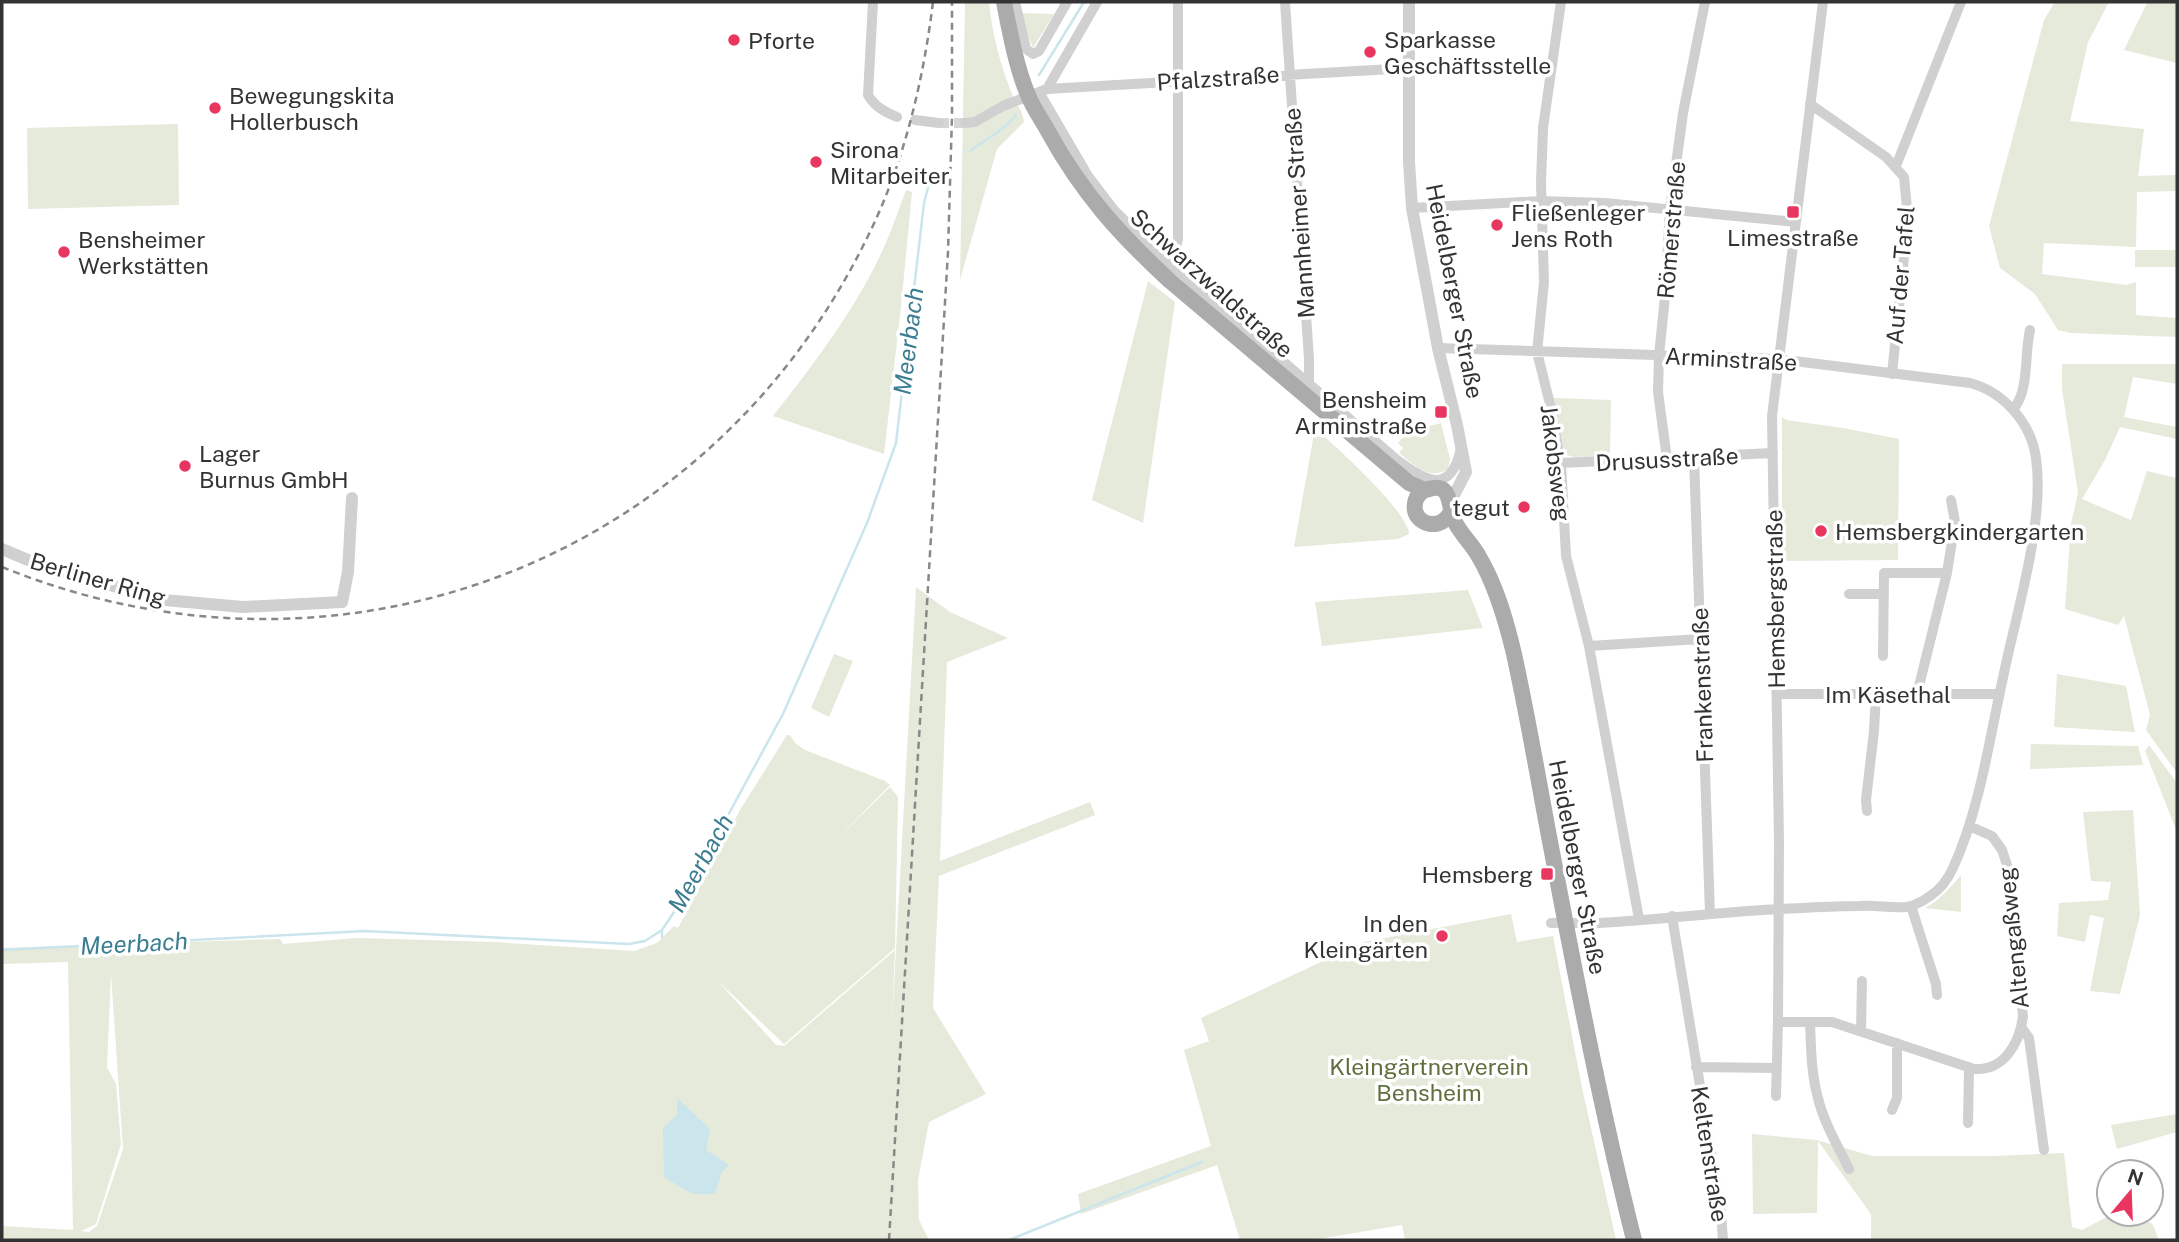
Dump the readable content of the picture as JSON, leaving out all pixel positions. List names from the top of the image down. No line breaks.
{"streets":{"main road":["Schwarzwaldstraße","Heidelberger Straße"],"street":["Pfalzstraße","Mannheimer Straße","Römerstraße","Auf der Tafel","Arminstraße","Drususstraße","Jakobsweg","Berliner Ring","Hemsbergstraße","Frankenstraße","Im Käsethal","Altengaßweg","Keltenstraße"]},"crossings":[["Pfalzstraße","Mannheimer Straße"],["Pfalzstraße","Schwarzwaldstraße"],["Pfalzstraße","Heidelberger Straße"],["Mannheimer Straße","Schwarzwaldstraße"],["Römerstraße","Arminstraße"],["Römerstraße","Drususstraße"],["Auf der Tafel","Arminstraße"],["Schwarzwaldstraße","Heidelberger Straße"],["Heidelberger Straße","Arminstraße"],["Arminstraße","Jakobsweg"],["Arminstraße","Hemsbergstraße"],["Arminstraße","Im Käsethal"],["Arminstraße","Altengaßweg"],["Drususstraße","Jakobsweg"],["Drususstraße","Hemsbergstraße"],["Drususstraße","Frankenstraße"],["Hemsbergstraße","Im Käsethal"],["Hemsbergstraße","Altengaßweg"],["Hemsbergstraße","Keltenstraße"]],"water":["Meerbach"],"parks":["Kleingärtnerverein Bensheim"],"places":{"other":["Pforte","Sparkasse Geschäftsstelle","Bewegungskita Hollerbusch","Sirona Mitarbeiter","Fließenleger Jens Roth","Bensheimer Werkstätten","Lager Burnus GmbH","tegut","Hemsbergkindergarten","In den Kleingärten"],"transit":["Limesstraße","Bensheim Arminstraße","Hemsberg"]},"north":"top"}
